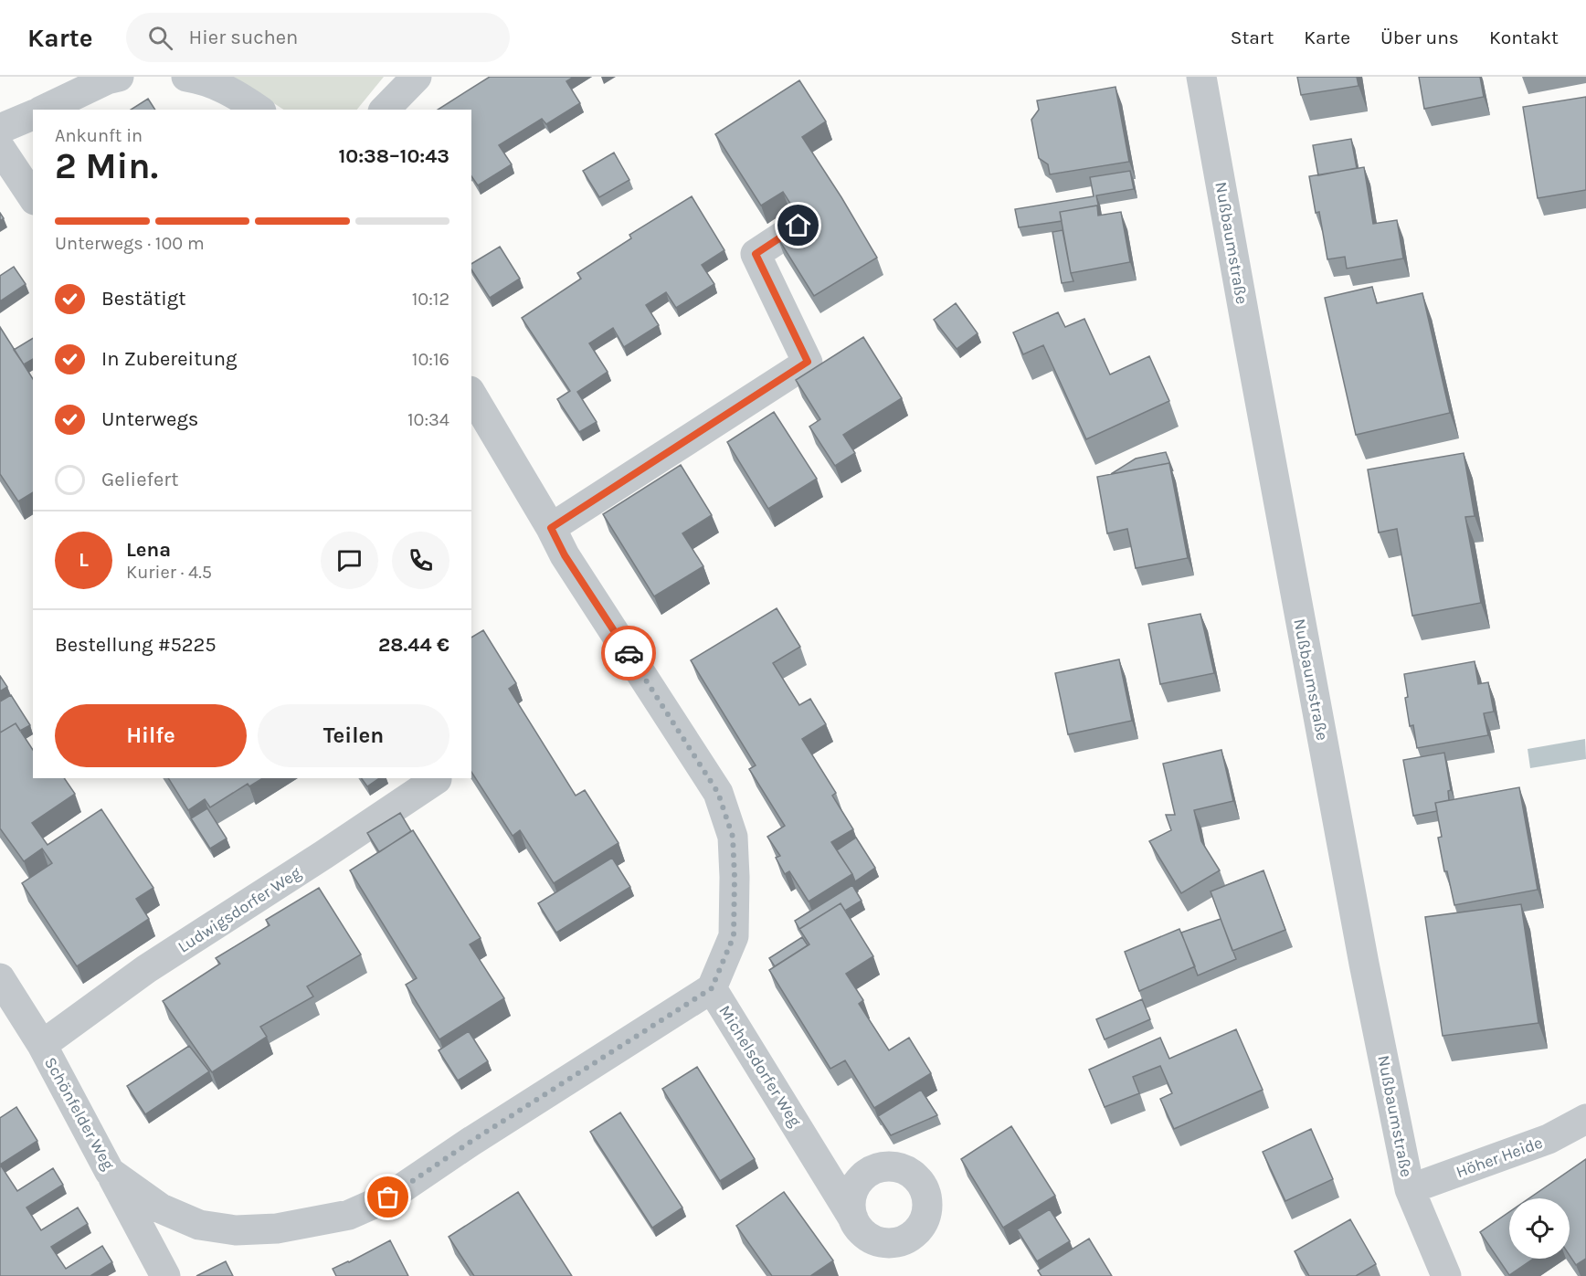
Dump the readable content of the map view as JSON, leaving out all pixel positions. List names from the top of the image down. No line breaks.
{"streets":{"street":["Nußbaumstraße","Ludwigsdorfer Weg","Michelsdorfer Weg","Schönfelder Weg","Höher Heide"]},"crossings":[["Nußbaumstraße","Höher Heide"],["Ludwigsdorfer Weg","Schönfelder Weg"],["Michelsdorfer Weg","Schönfelder Weg"]],"page":{"header":"Karte","search":"Hier suchen","nav":["Start","Karte","Über uns","Kontakt"],"heading":["2 Min.","Ankunft in","10:38–10:43"],"panel":["Lena","Kurier · 4.5","Bestellung #5225","28.44 €"],"bar":"Unterwegs · 100 m","list":[["Bestätigt","10:12"],["In Zubereitung","10:16"],["Unterwegs","10:34"],"Geliefert"],"round":"L","buttons":["Hilfe","Teilen"]}}
